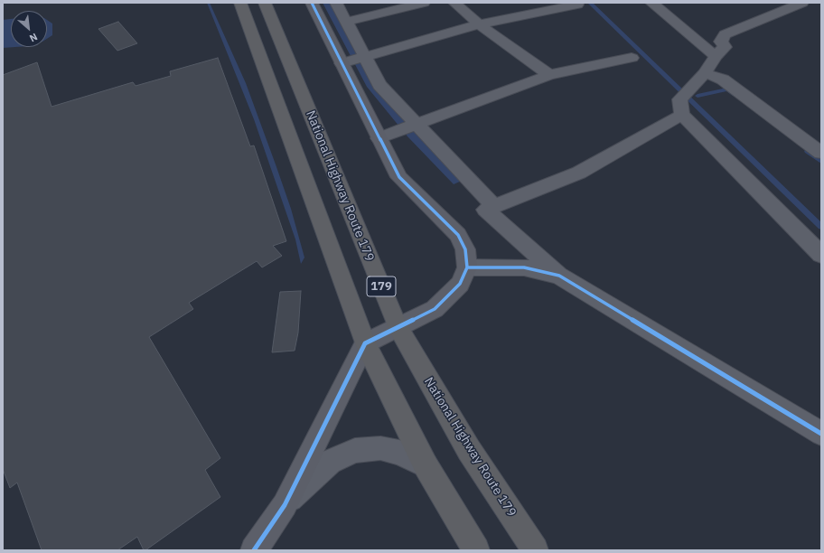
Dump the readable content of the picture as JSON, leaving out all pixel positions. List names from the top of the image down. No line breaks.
{"streets":{"highway":["National Highway Route 179","179"]},"north":"bottom right"}
